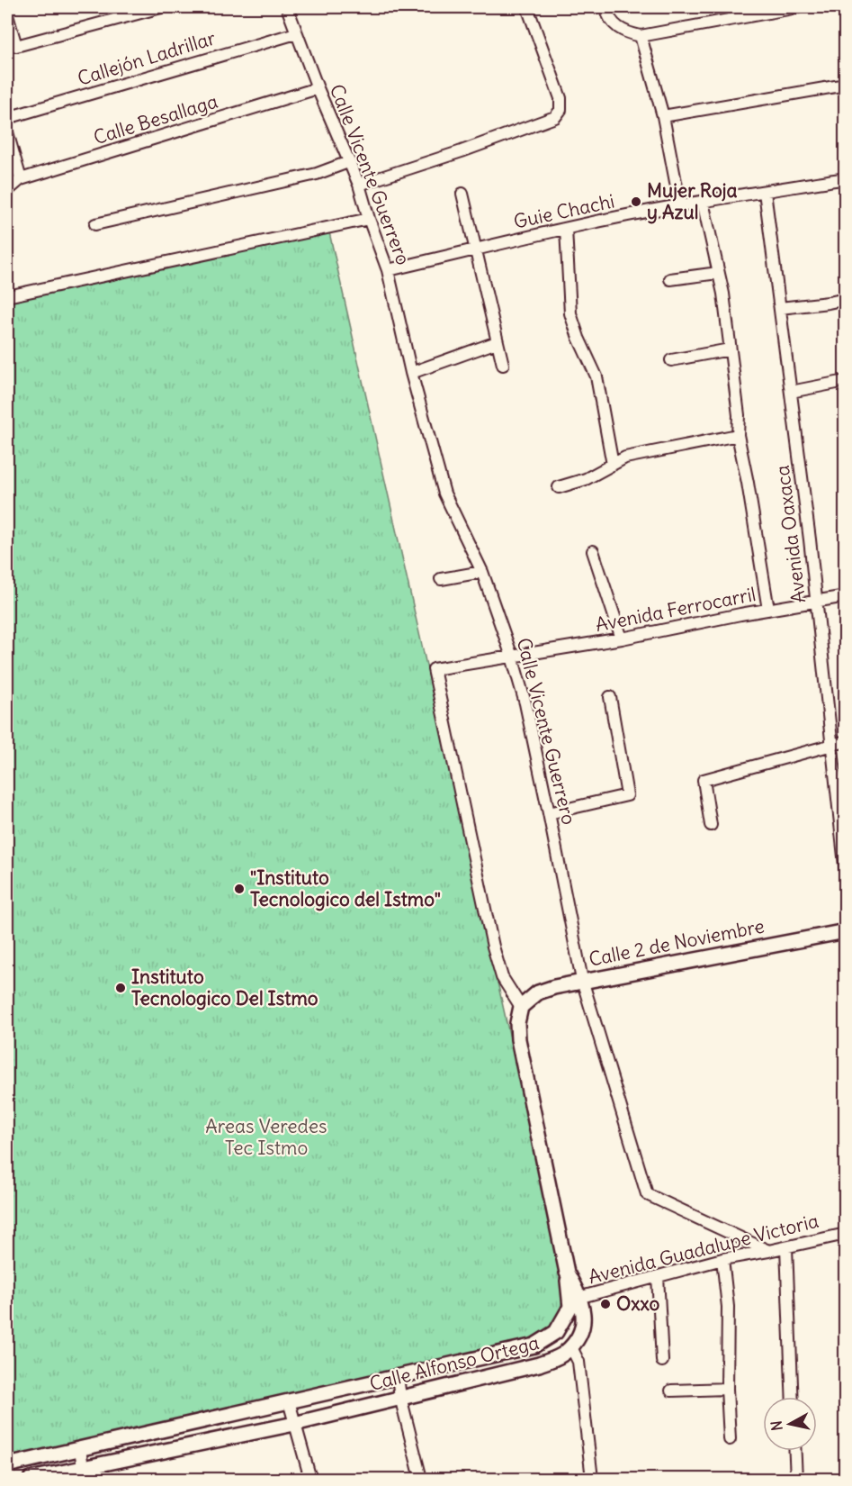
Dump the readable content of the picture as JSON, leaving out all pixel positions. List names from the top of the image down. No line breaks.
{"streets":{"street":["Callejón Ladrillar","Calle Besallaga","Calle Vicente Guerrero","Guie Chachi","Avenida Oaxaca","Avenida Ferrocarril","Calle 2 de Noviembre","Avenida Guadalupe Victoria","Calle Alfonso Ortega"]},"crossings":[["Callejón Ladrillar","Calle Vicente Guerrero"],["Calle Besallaga","Calle Vicente Guerrero"],["Calle Vicente Guerrero","Guie Chachi"],["Calle Vicente Guerrero","Avenida Ferrocarril"],["Calle Vicente Guerrero","Calle 2 de Noviembre"],["Calle Vicente Guerrero","Avenida Guadalupe Victoria"],["Guie Chachi","Avenida Oaxaca"],["Avenida Oaxaca","Avenida Ferrocarril"],["Avenida Ferrocarril","Calle 2 de Noviembre"]],"parks":["Areas Veredes Tec Istmo"],"places":["Mujer Roja y Azul","\"Instituto Tecnologico del Istmo\"","Instituto Tecnologico Del Istmo","Oxxo"],"north":"left"}
